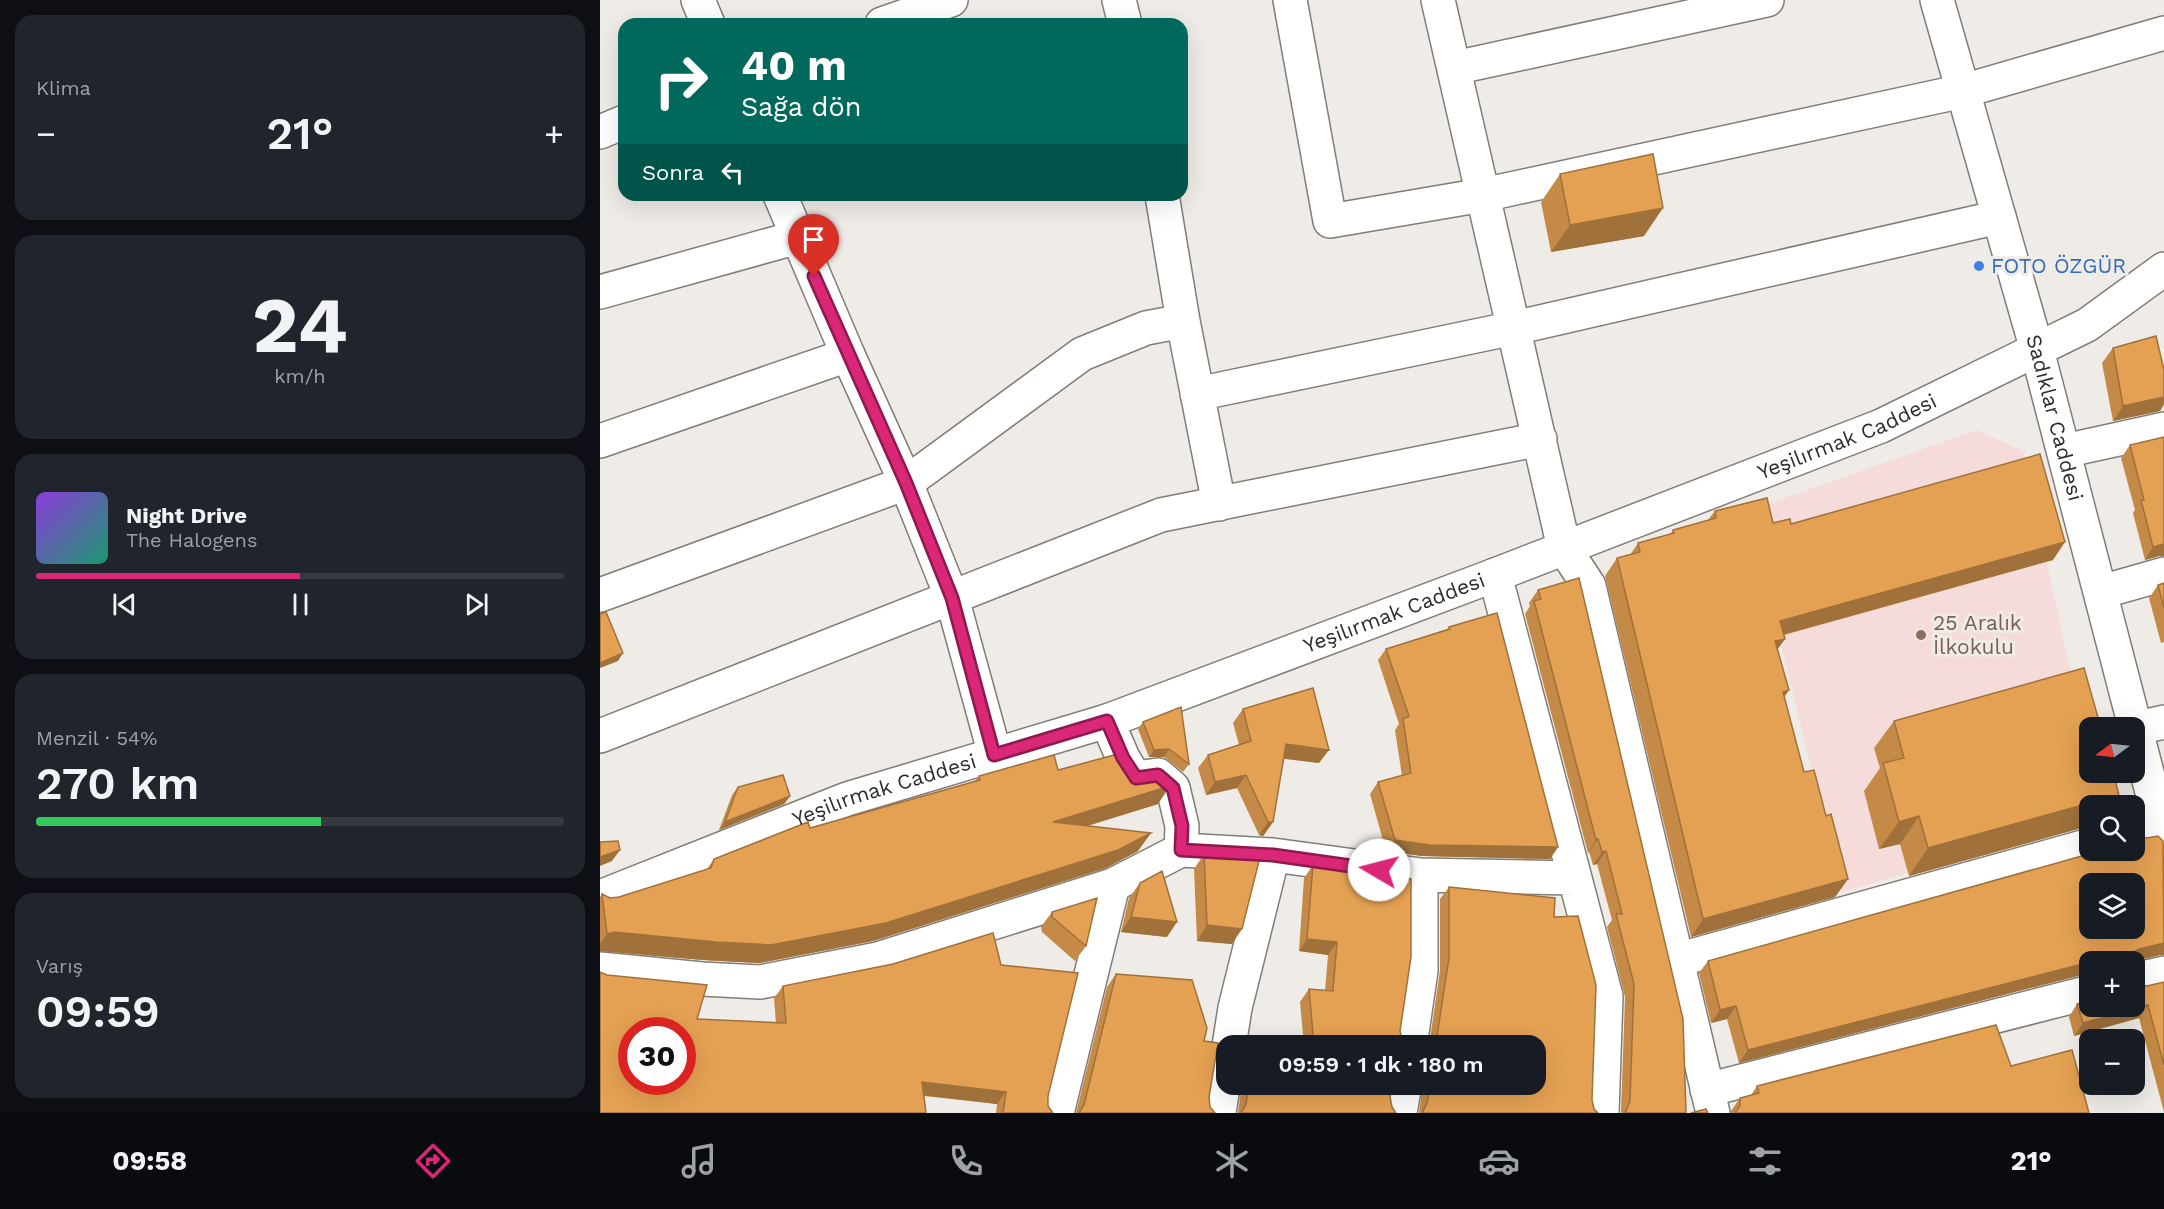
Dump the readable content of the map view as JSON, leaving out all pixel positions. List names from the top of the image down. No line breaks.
{"streets":{"street":["Sadıklar Caddesi","Yeşilırmak Caddesi"]},"crossings":[["Sadıklar Caddesi","Yeşilırmak Caddesi"]],"places":["FOTO ÖZGÜR","25 Aralık İlkokulu"],"north":"left","page":{"tile":["Klima",["24","km/h"],["Menzil · 54%","270 km"],["Varış","09:59"]],"turn":["40 m","Sağa dön"],"heat":["−","21°","+"],"then":"Sonra","song":["Night Drive","The Halogens"],"map_buttons":["+","−"],"limit":"30","trip":"09:59 · 1 dk · 180 m","tabs":["09:58","21°"]}}
